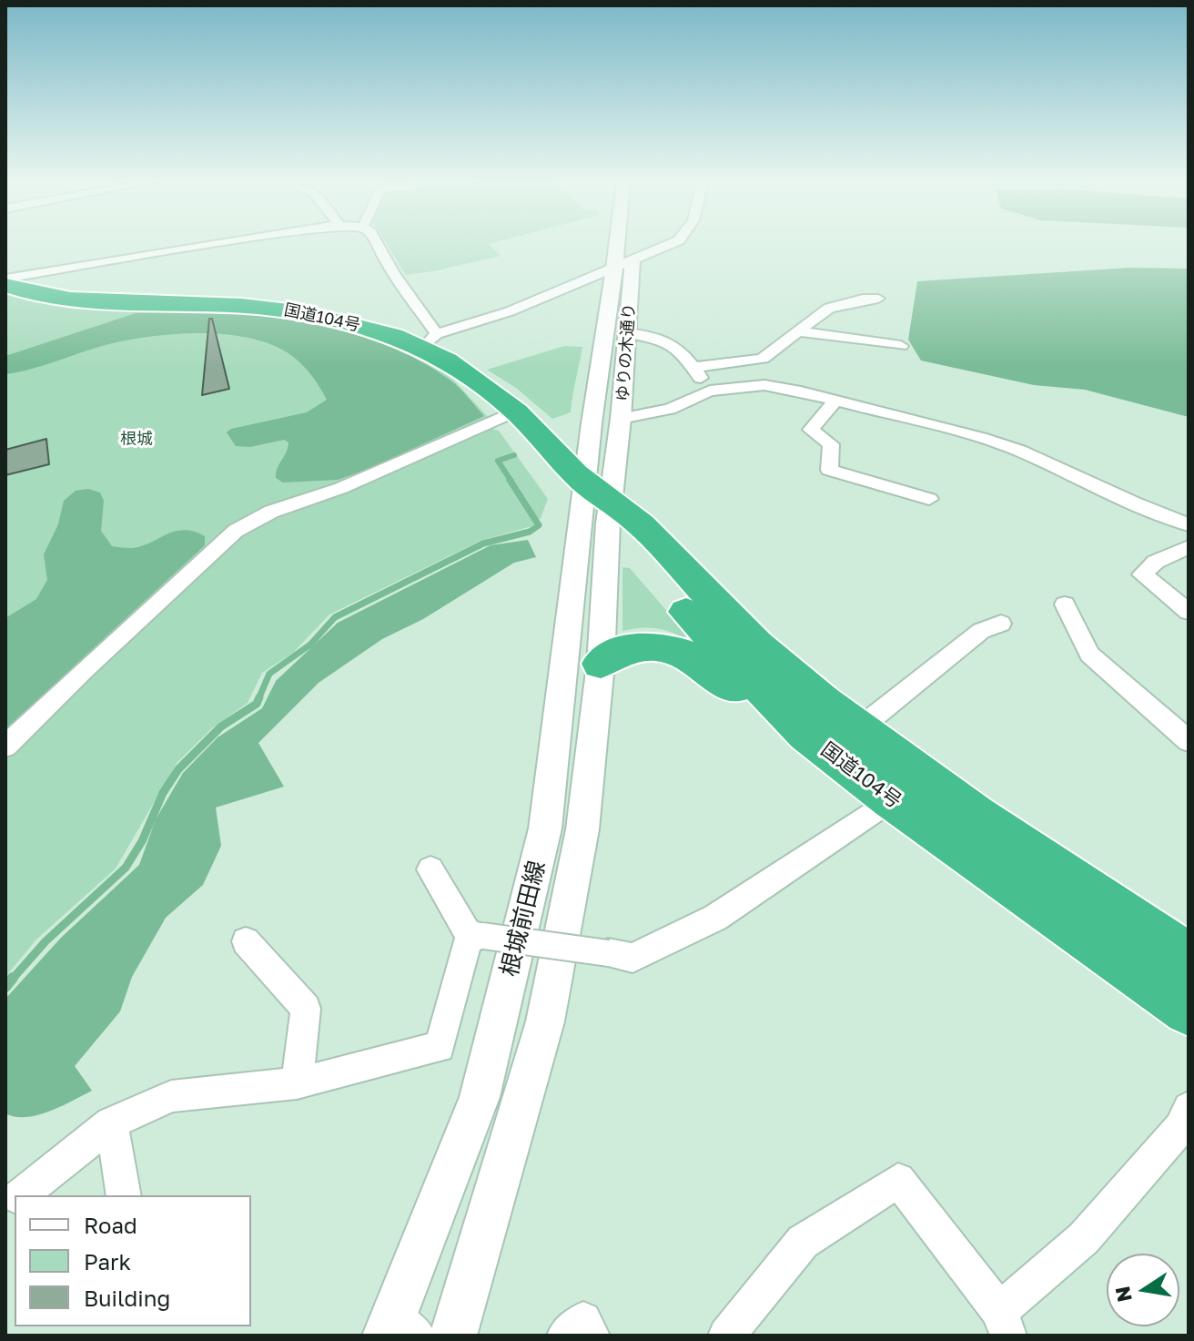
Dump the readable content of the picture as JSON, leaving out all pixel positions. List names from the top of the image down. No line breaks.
{"streets":{"highway":["国道104号"],"street":["ゆりの木通り","根城前田線"]},"crossings":[["国道104号","ゆりの木通り"],["国道104号","根城前田線"],["ゆりの木通り","根城前田線"]],"parks":["根城"],"legend":["Road","Park","Building"],"north":"left"}
